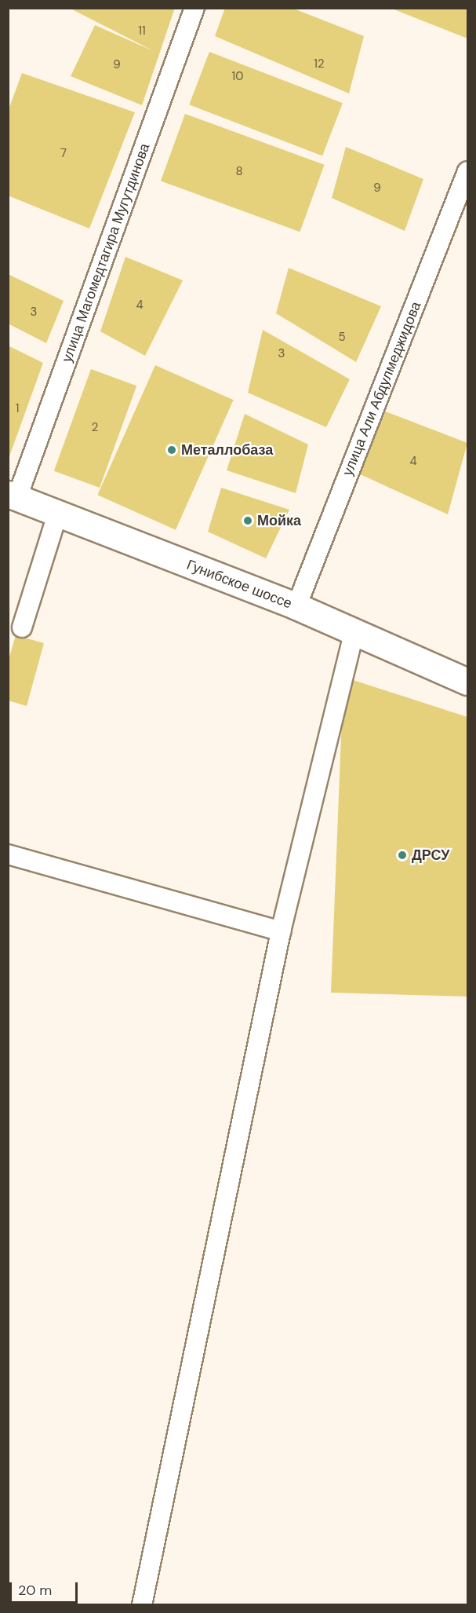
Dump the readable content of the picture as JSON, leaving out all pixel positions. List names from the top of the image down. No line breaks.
{"streets":{"main road":["Гунибское шоссе"],"street":["улица Магомедтагира Мугутдинова","улица Али Абдулмеджидова"]},"crossings":[["улица Магомедтагира Мугутдинова","Гунибское шоссе"],["улица Али Абдулмеджидова","Гунибское шоссе"]],"places":["Металлобаза","Мойка","ДРСУ"],"house_numbers":["11","12","9","10","7","8","9","4","3","5","3","1","2","4"],"scale_bar":"20 m"}
